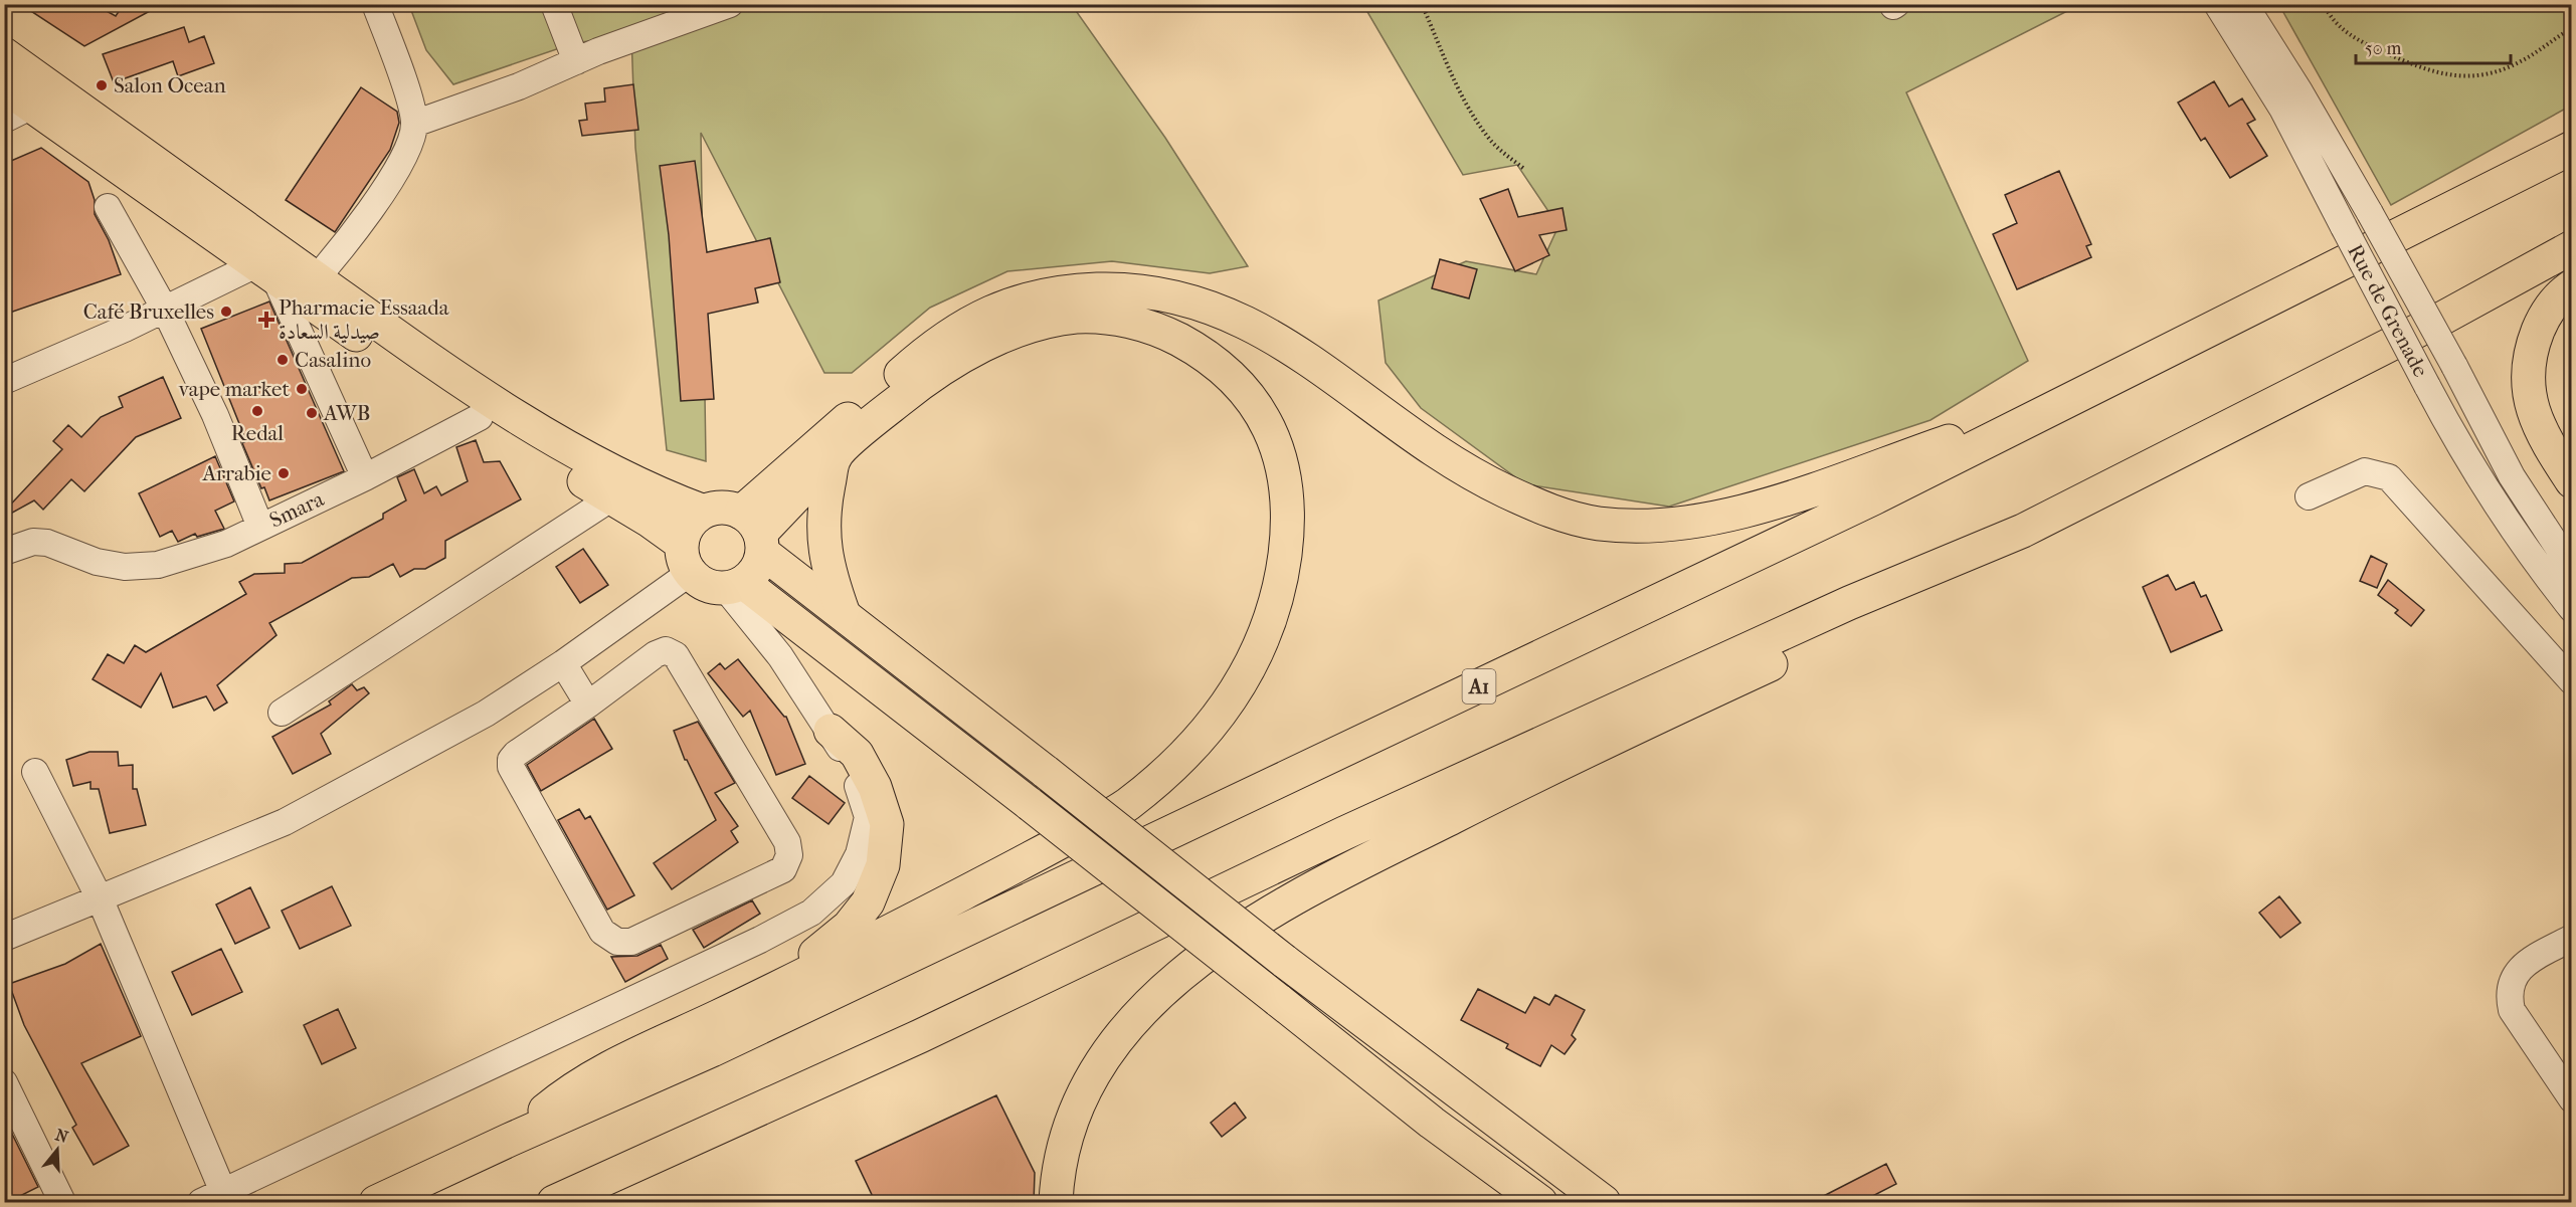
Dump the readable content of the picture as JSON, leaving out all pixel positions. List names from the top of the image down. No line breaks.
{"streets":{"main road":["A1"],"street":["Rue de Grenade","Smara"]},"places":{"other":["Salon Ocean","Café Bruxelles","Casalino","vape market","Redal","AWB","Arrabie"],"health":["Pharmacie Essaada صيدلية السعادة"]},"scale_bar":"50 m","north":"top"}
